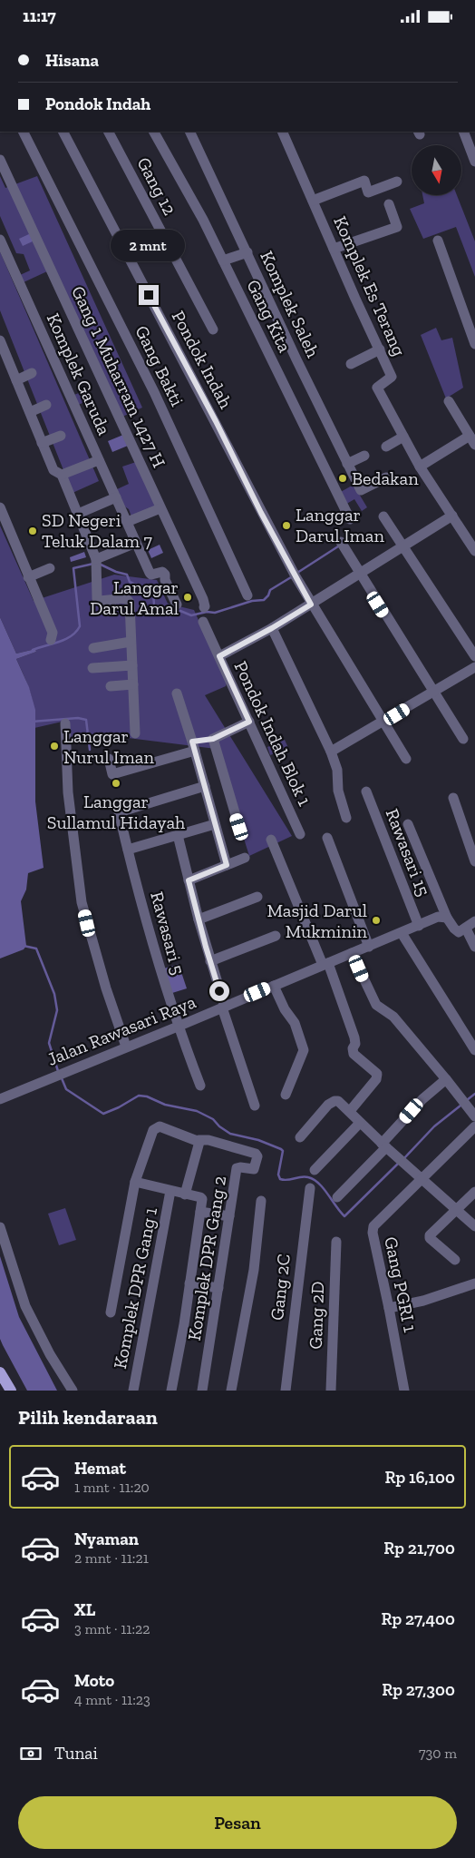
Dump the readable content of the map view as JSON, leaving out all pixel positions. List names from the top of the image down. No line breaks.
{"streets":{"street":["Gang 12","Komplek Es Terang","Komplek Saleh","Gang Kita","Pondok Indah","Gang Bakti","Komplek Garuda","Gang 1 Muharram 1427 H","Pondok Indah Blok 1","Rawasari 15","Rawasari 5","Jalan Rawasari Raya","Komplek DPR Gang 2","Gang PGRI 1","Gang 2C","Komplek DPR Gang 1","Gang 2D"]},"crossings":[["Rawasari 15","Jalan Rawasari Raya"],["Rawasari 5","Jalan Rawasari Raya"]],"places":["Bedakan","Langgar Darul Iman","SD Negeri Teluk Dalam 7","Langgar Darul Amal","Langgar Nurul Iman","Langgar Sullamul Hidayah","Masjid Darul Mukminin"],"north":"bottom","page":{"status":"11:17","banner":["Hisana","Pondok Indah"],"bubble":"2 mnt","heading":"Pilih kendaraan","list":[{"name":"Hemat","note":"1 mnt · 11:20","value":"Rp 16,100"},{"name":"Nyaman","note":"2 mnt · 11:21","value":"Rp 21,700"},{"name":"XL","note":"3 mnt · 11:22","value":"Rp 27,400"},{"name":"Moto","note":"4 mnt · 11:23","value":"Rp 27,300"}],"pay":["Tunai","730 m"],"buttons":"Pesan"}}
